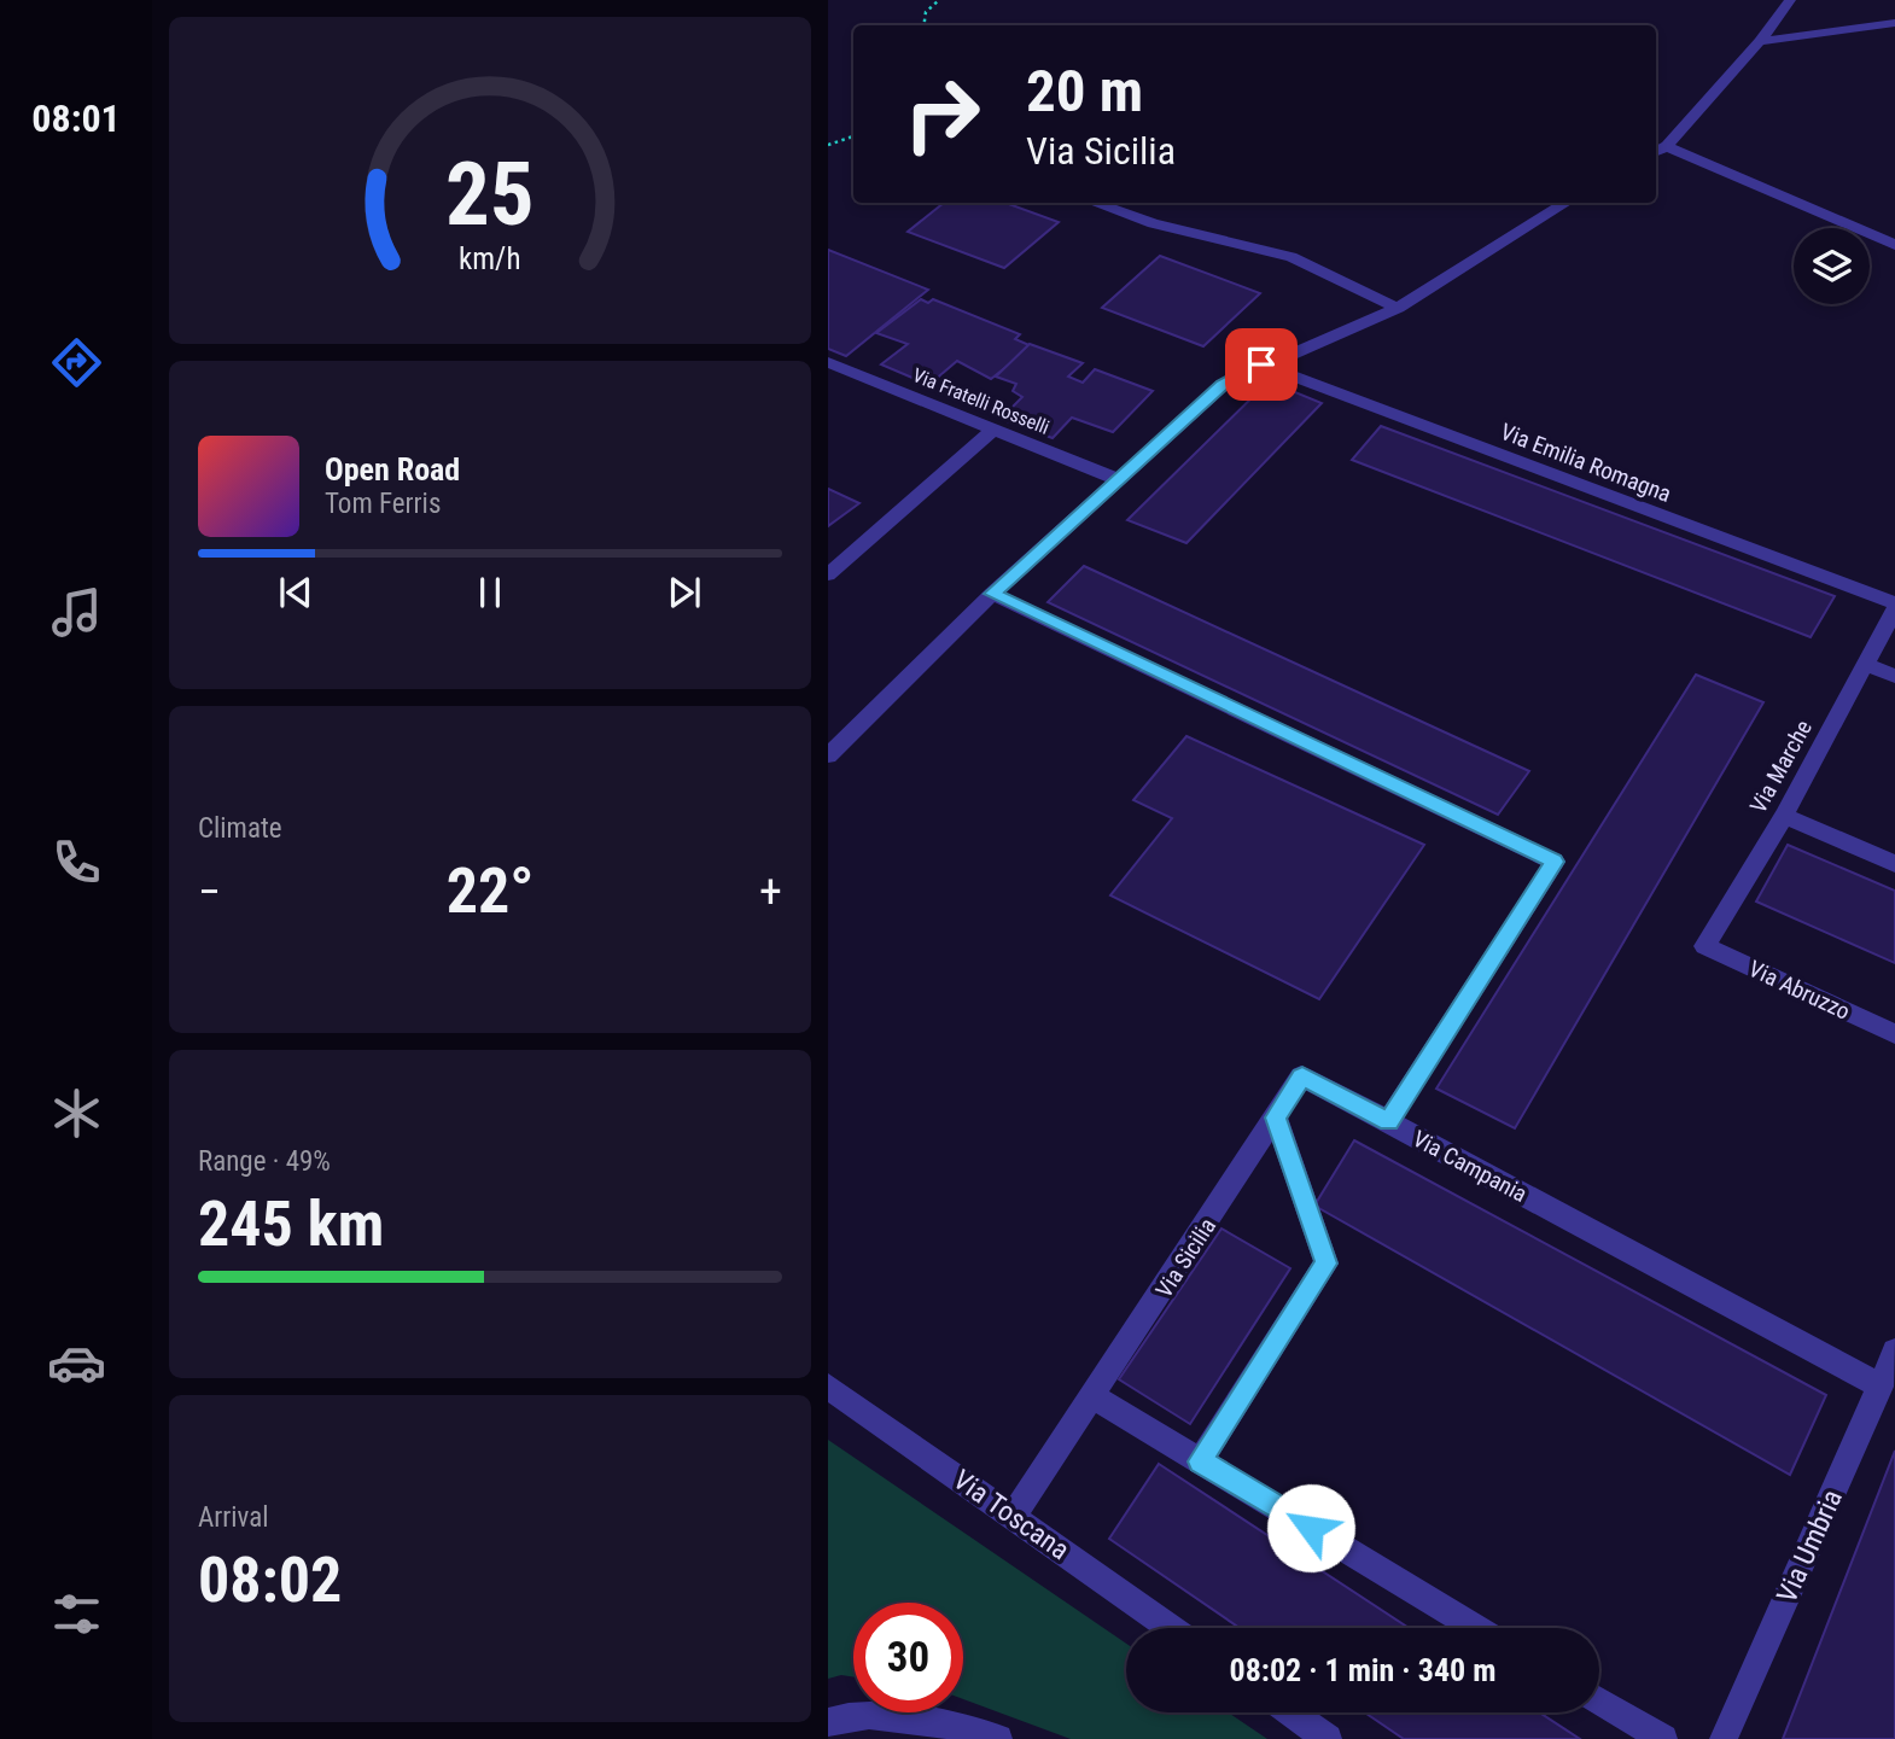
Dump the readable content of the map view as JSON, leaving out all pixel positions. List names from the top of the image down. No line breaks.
{"streets":{"street":["Via Fratelli Rosselli","Via Emilia Romagna","Via Marche","Via Abruzzo","Via Campania","Via Sicilia","Via Toscana","Via Umbria"]},"crossings":[["Via Emilia Romagna","Via Marche"],["Via Marche","Via Abruzzo"],["Via Campania","Via Sicilia"],["Via Campania","Via Umbria"],["Via Sicilia","Via Toscana"]],"page":{"tabs":"08:01","turn":["20 m","Via Sicilia"],"song":["Open Road","Tom Ferris"],"tile":["Climate",["Range · 49%","245 km"],["Arrival","08:02"]],"heat":["−","22°","+"],"limit":"30","trip":"08:02 · 1 min · 340 m","gauge":["25","km/h"]}}
